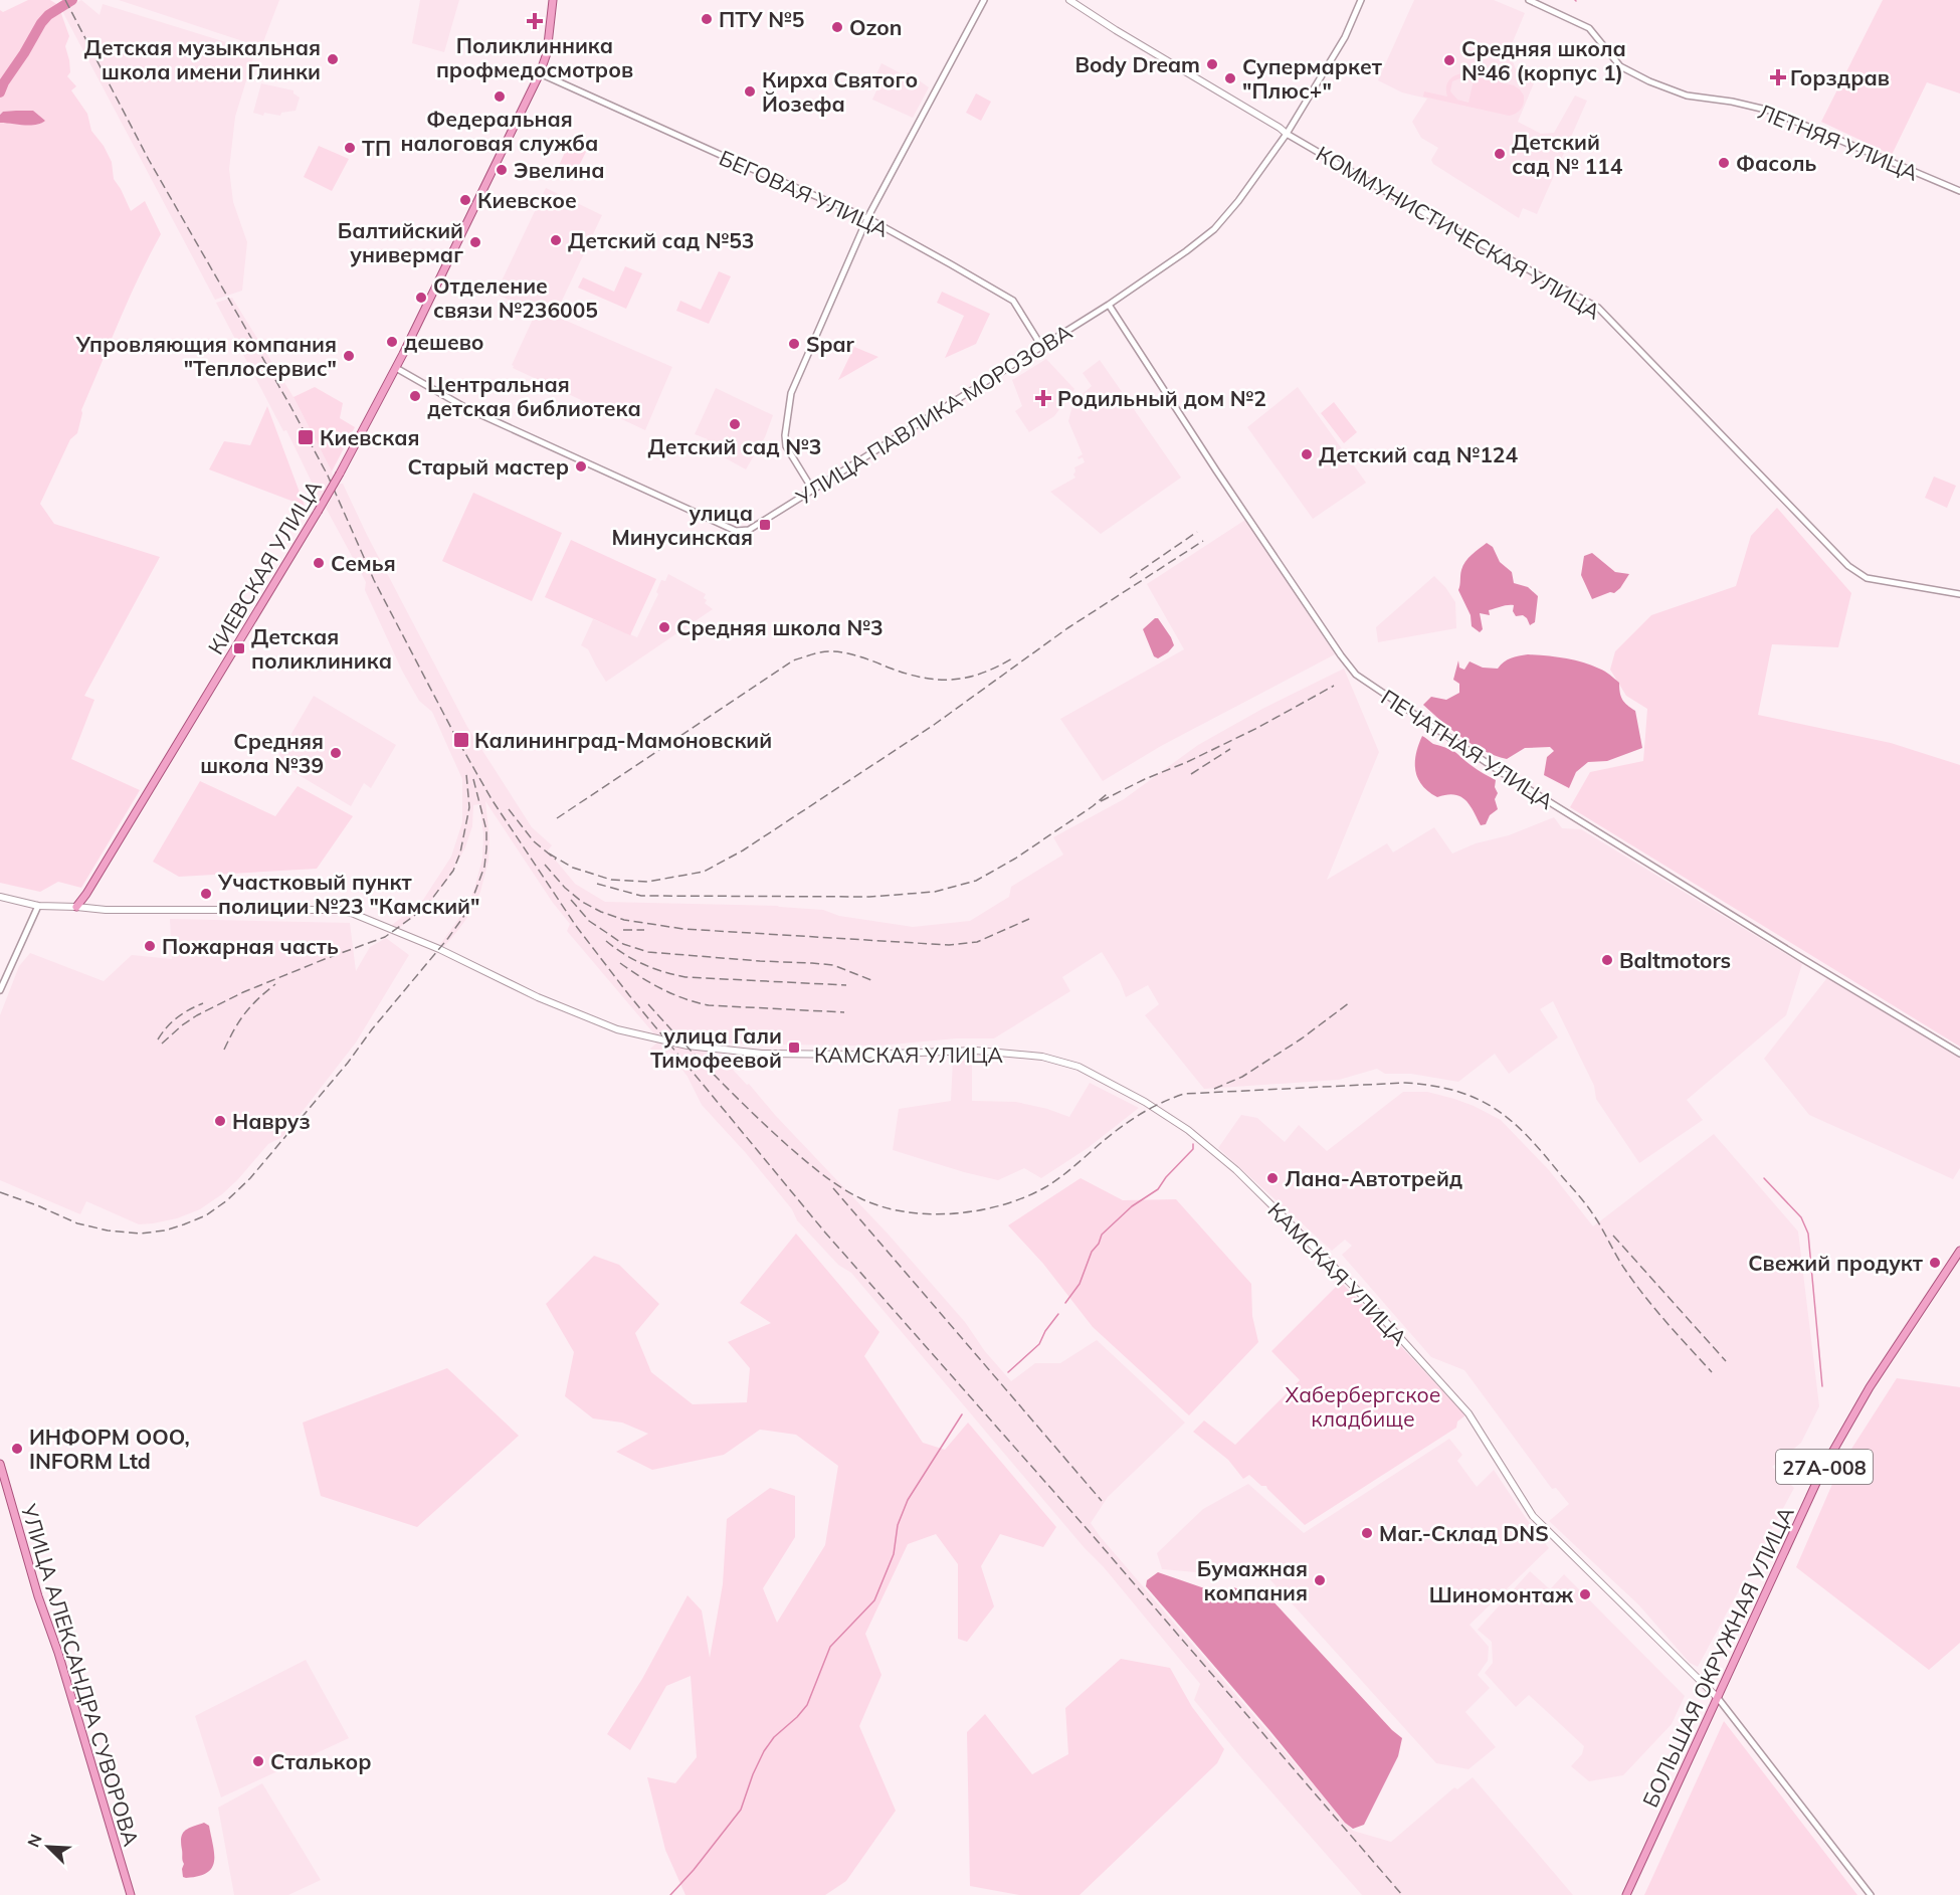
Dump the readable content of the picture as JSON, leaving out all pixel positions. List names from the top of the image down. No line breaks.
{"streets":{"main road":["КОММУНИСТИЧЕСКАЯ УЛИЦА","КИЕВСКАЯ УЛИЦА","КАМСКАЯ УЛИЦА","27А-008","БОЛЬШАЯ ОКРУЖНАЯ УЛИЦА","УЛИЦА АЛЕКСАНДРА СУВОРОВА"],"street":["ЛЕТНЯЯ УЛИЦА","БЕГОВАЯ УЛИЦА","УЛИЦА ПАВЛИКА МОРОЗОВА","ПЕЧАТНАЯ УЛИЦА"]},"crossings":[["БЕГОВАЯ УЛИЦА","УЛИЦА ПАВЛИКА МОРОЗОВА"],["БЕГОВАЯ УЛИЦА","КИЕВСКАЯ УЛИЦА"],["КОММУНИСТИЧЕСКАЯ УЛИЦА","УЛИЦА ПАВЛИКА МОРОЗОВА"],["УЛИЦА ПАВЛИКА МОРОЗОВА","КИЕВСКАЯ УЛИЦА"],["УЛИЦА ПАВЛИКА МОРОЗОВА","ПЕЧАТНАЯ УЛИЦА"],["КИЕВСКАЯ УЛИЦА","КАМСКАЯ УЛИЦА"],["КАМСКАЯ УЛИЦА","БОЛЬШАЯ ОКРУЖНАЯ УЛИЦА"]],"parks":["Хабербергское кладбище"],"places":{"other":["ПТУ №5","Ozon","Детская музыкальная школа имени Глинки","Средняя школа №46 (корпус 1)","Body Dream","Супермаркет \"Плюс+\"","Кирха Святого Йозефа","Федеральная налоговая служба","ТП","Детский сад № 114","Фасоль","Эвелина","Киевское","Детский сад №53","Балтийский универмаг","Отделение связи №236005","дешево","Spar","Упровляющия компания \"Теплосервис\"","Центральная детская библиотека","Детский сад №3","Детский сад №124","Старый мастер","Семья","Средняя школа №3","Средняя школа №39","Участковый пункт полиции №23 \"Камский\"","Пожарная часть","Baltmotors","Навруз","Лана-Автотрейд","Свежий продукт","ИНФОРМ ООО, INFORM Ltd","Маг.-Склад DNS","Бумажная компания","Шиномонтаж","Сталькор"],"health":["Поликлинника профмедосмотров","Горздрав","Родильный дом №2"],"transit":["Киевская","улица Минусинская","Детская поликлиника","Калининград-Мамоновский","улица Гали Тимофеевой"]},"north":"top left"}
